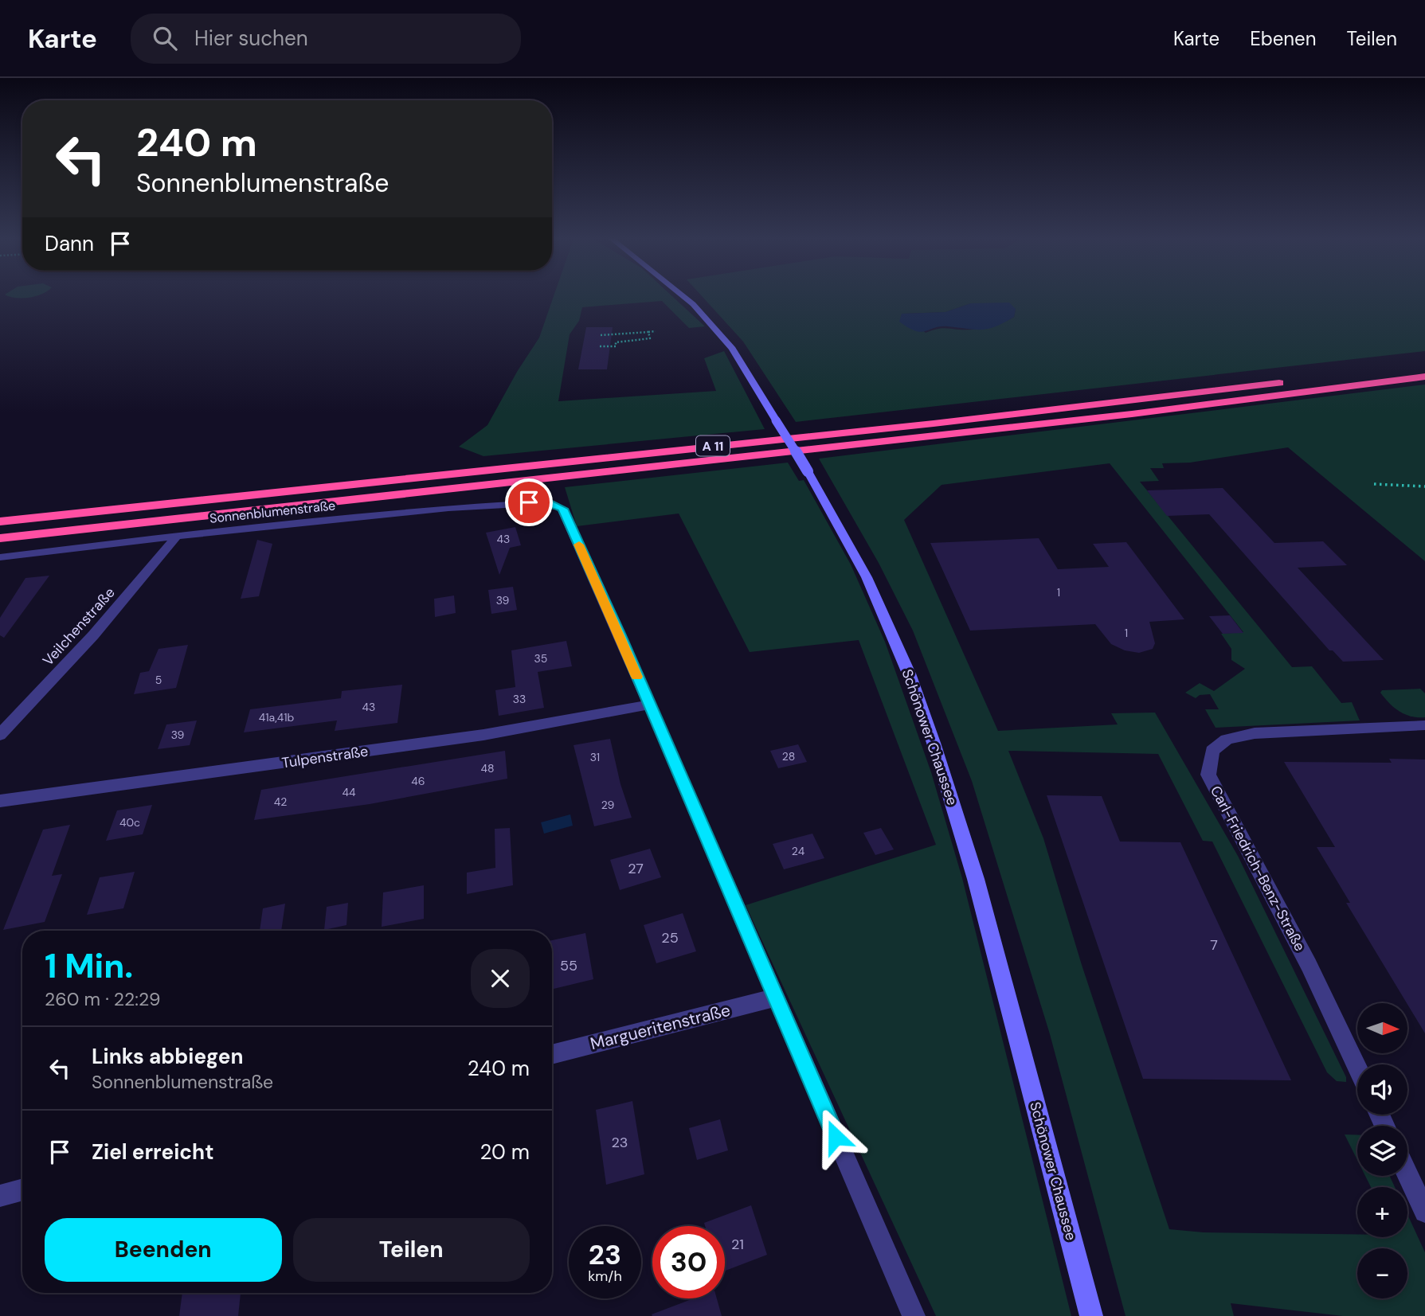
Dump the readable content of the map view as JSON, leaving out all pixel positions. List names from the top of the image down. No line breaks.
{"streets":{"highway":["A 11"],"main road":["Schönower Chaussee"],"street":["Sonnenblumenstraße","Veilchenstraße","Tulpenstraße","Carl-Friedrich-Benz-Straße","Margueritenstraße"]},"crossings":[["Sonnenblumenstraße","Veilchenstraße"],["Sonnenblumenstraße","Tulpenstraße"]],"house_numbers":["43","1","39","1","35","5","33","43","41a,41b","39","28","31","48","46","44","42","29","40c","24","27","25","7","55","23","21"],"north":"right","page":{"header":"Karte","search":"Hier suchen","nav":["Karte","Ebenen","Teilen"],"turn":["240 m","Sonnenblumenstraße"],"then":"Dann","heading":["1 Min.","260 m · 22:29"],"map_buttons":["+","−"],"list":[{"name":"Links abbiegen","note":"Sonnenblumenstraße","value":"240 m"},{"name":"Ziel erreicht","value":"20 m"}],"buttons":["Beenden","Teilen"],"speed":"23 km/h","limit":"30"}}
